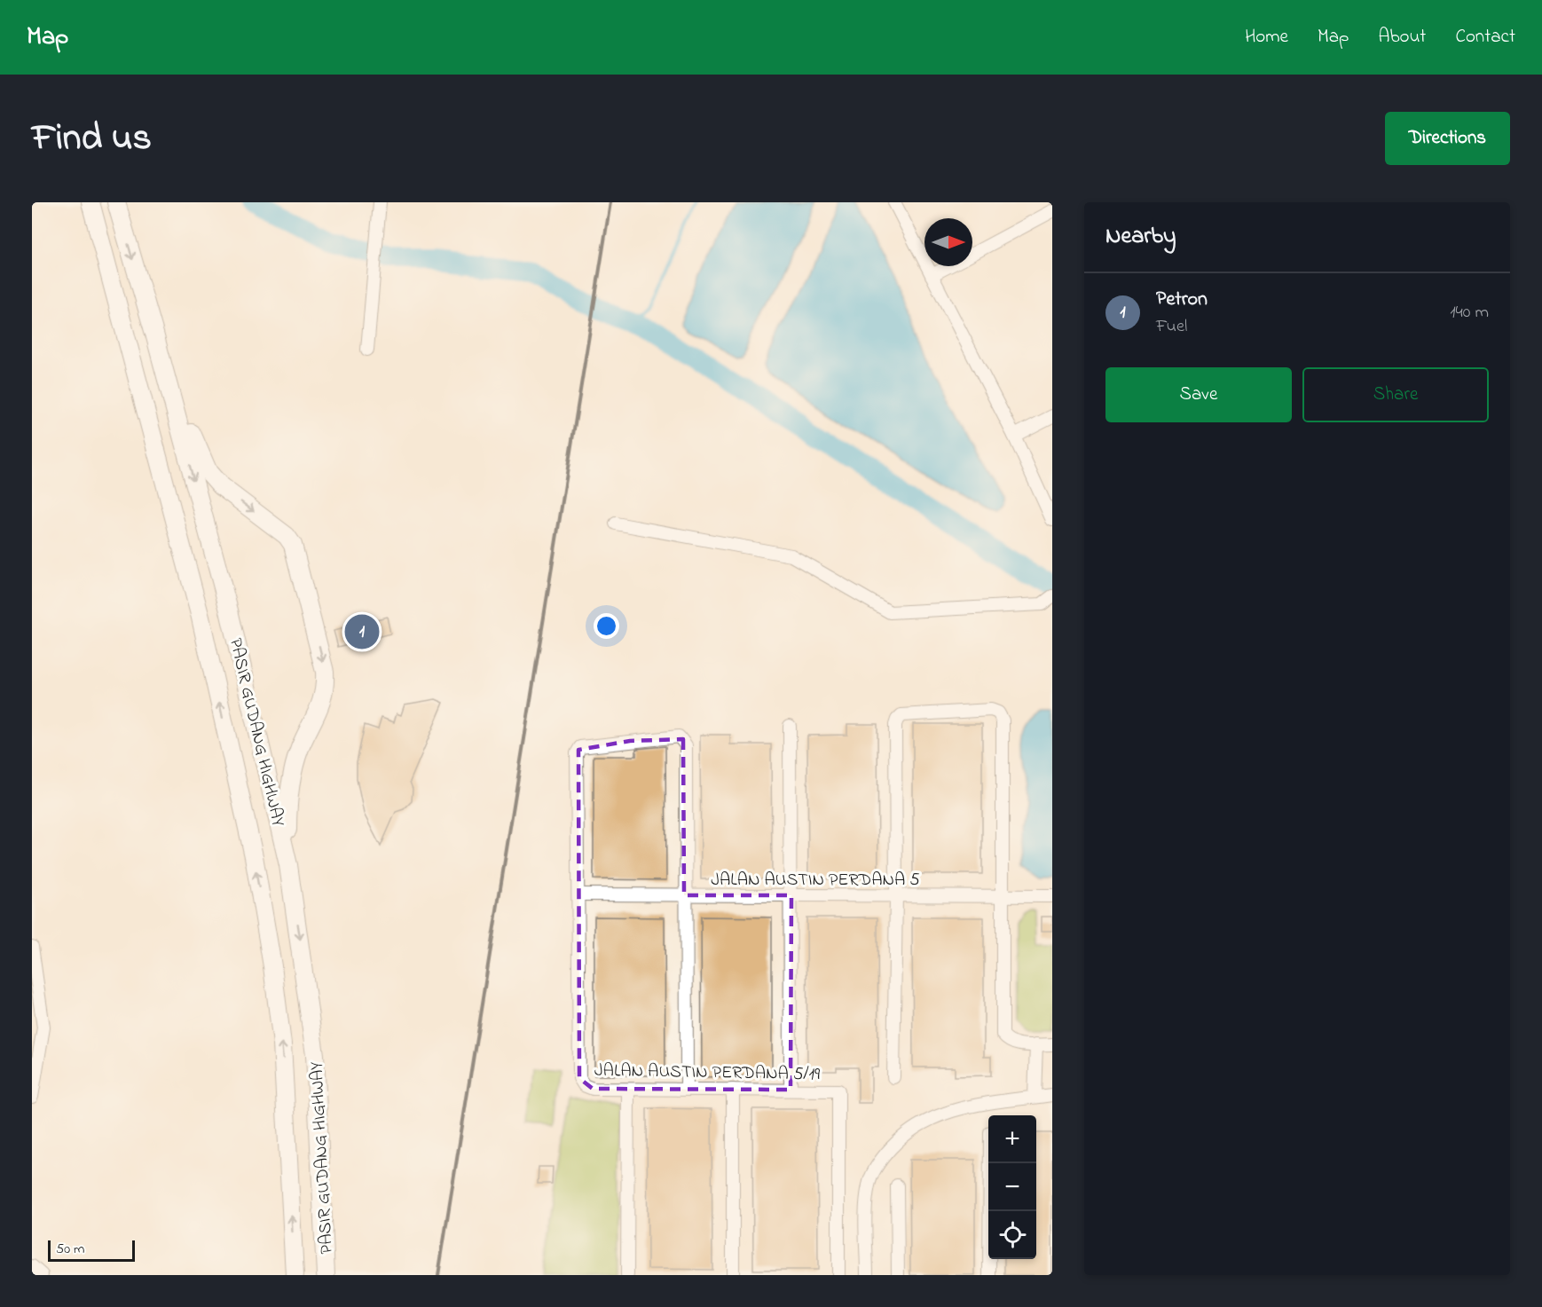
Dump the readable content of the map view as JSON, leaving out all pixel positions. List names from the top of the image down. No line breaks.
{"streets":{"highway":["PASIR GUDANG HIGHWAY"],"street":["JALAN AUSTIN PERDANA 5","JALAN AUSTIN PERDANA 5/19"]},"crossings":[["JALAN AUSTIN PERDANA 5","JALAN AUSTIN PERDANA 5/19"]],"scale_bar":"50 m","north":"right","page":{"header":"Map","nav":["Home","Map","About","Contact"],"title":"Find us","buttons":["Directions",["Save","Share"]],"heading":"Nearby","list":[{"mark":"1","name":"Petron","note":"Fuel","value":"140 m"}],"pins":"1","map_buttons":["+","−"],"scale":"50 m"}}
